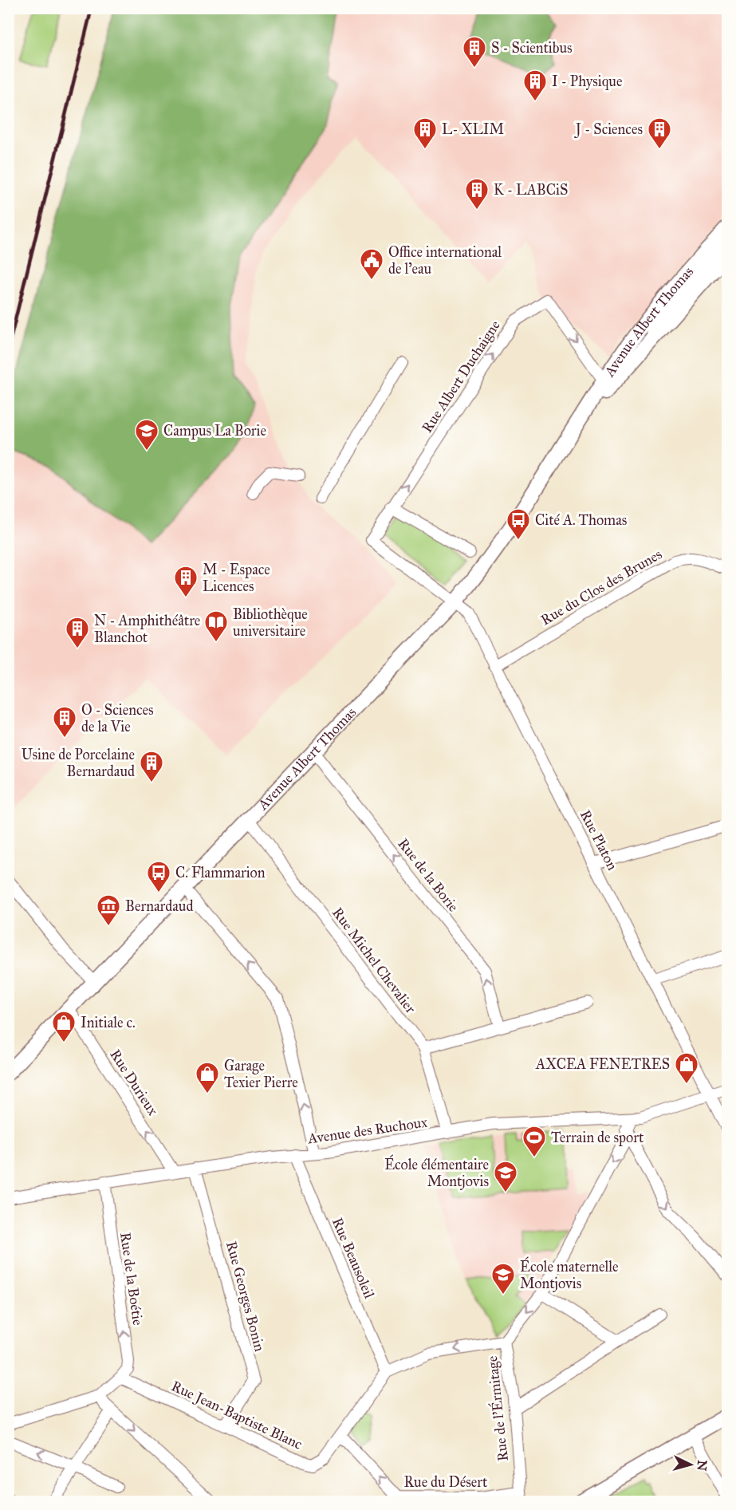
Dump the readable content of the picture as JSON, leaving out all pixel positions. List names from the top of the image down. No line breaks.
{"streets":{"street":["Avenue Albert Thomas","Rue Albert Duchaigne","Rue du Clos des Brunes","Rue Platon","Rue de la Borie","Rue Michel Chevalier","Rue Durieux","Avenue des Ruchoux","Rue Beausoleil","Rue de la Boétie","Rue Georges Bonin","Rue de l'Érmitage","Rue Jean-Baptiste Blanc","Rue du Désert"]},"crossings":[["Avenue Albert Thomas","Rue Albert Duchaigne"],["Avenue Albert Thomas","Rue Platon"],["Avenue Albert Thomas","Rue de la Borie"],["Avenue Albert Thomas","Rue Michel Chevalier"],["Avenue Albert Thomas","Rue Durieux"],["Rue Albert Duchaigne","Rue Platon"],["Rue du Clos des Brunes","Rue Platon"],["Rue Platon","Avenue des Ruchoux"],["Rue Michel Chevalier","Avenue des Ruchoux"],["Rue Durieux","Avenue des Ruchoux"],["Avenue des Ruchoux","Rue Beausoleil"],["Avenue des Ruchoux","Rue de la Boétie"],["Avenue des Ruchoux","Rue Georges Bonin"],["Avenue des Ruchoux","Rue de l'Érmitage"],["Rue Beausoleil","Rue Jean-Baptiste Blanc"],["Rue de la Boétie","Rue Jean-Baptiste Blanc"],["Rue Georges Bonin","Rue Jean-Baptiste Blanc"],["Rue de l'Érmitage","Rue Jean-Baptiste Blanc"],["Rue de l'Érmitage","Rue du Désert"],["Rue Jean-Baptiste Blanc","Rue du Désert"]],"one_way":["Rue de la Borie","Rue Durieux","Rue de la Boétie","Rue de l'Érmitage","Rue du Désert"],"places":{"building":["S - Scientibus","I - Physique","L- XLIM","J - Sciences","K - LABCiS","M - Espace Licences","N - Amphithéâtre Blanchot","O - Sciences de la Vie","Usine de Porcelaine Bernardaud"],"public building":["Office international de l'eau"],"school or university":["Campus La Borie","École élémentaire Montjovis","École maternelle Montjovis"],"bus stop":["Cité A. Thomas","C. Flammarion"],"library":["Bibliothèque universitaire"],"museum":["Bernardaud"],"shop":["Initiale c.","AXCEA FENETRES","Garage Texier Pierre"],"sports":["Terrain de sport"]},"north":"right"}
